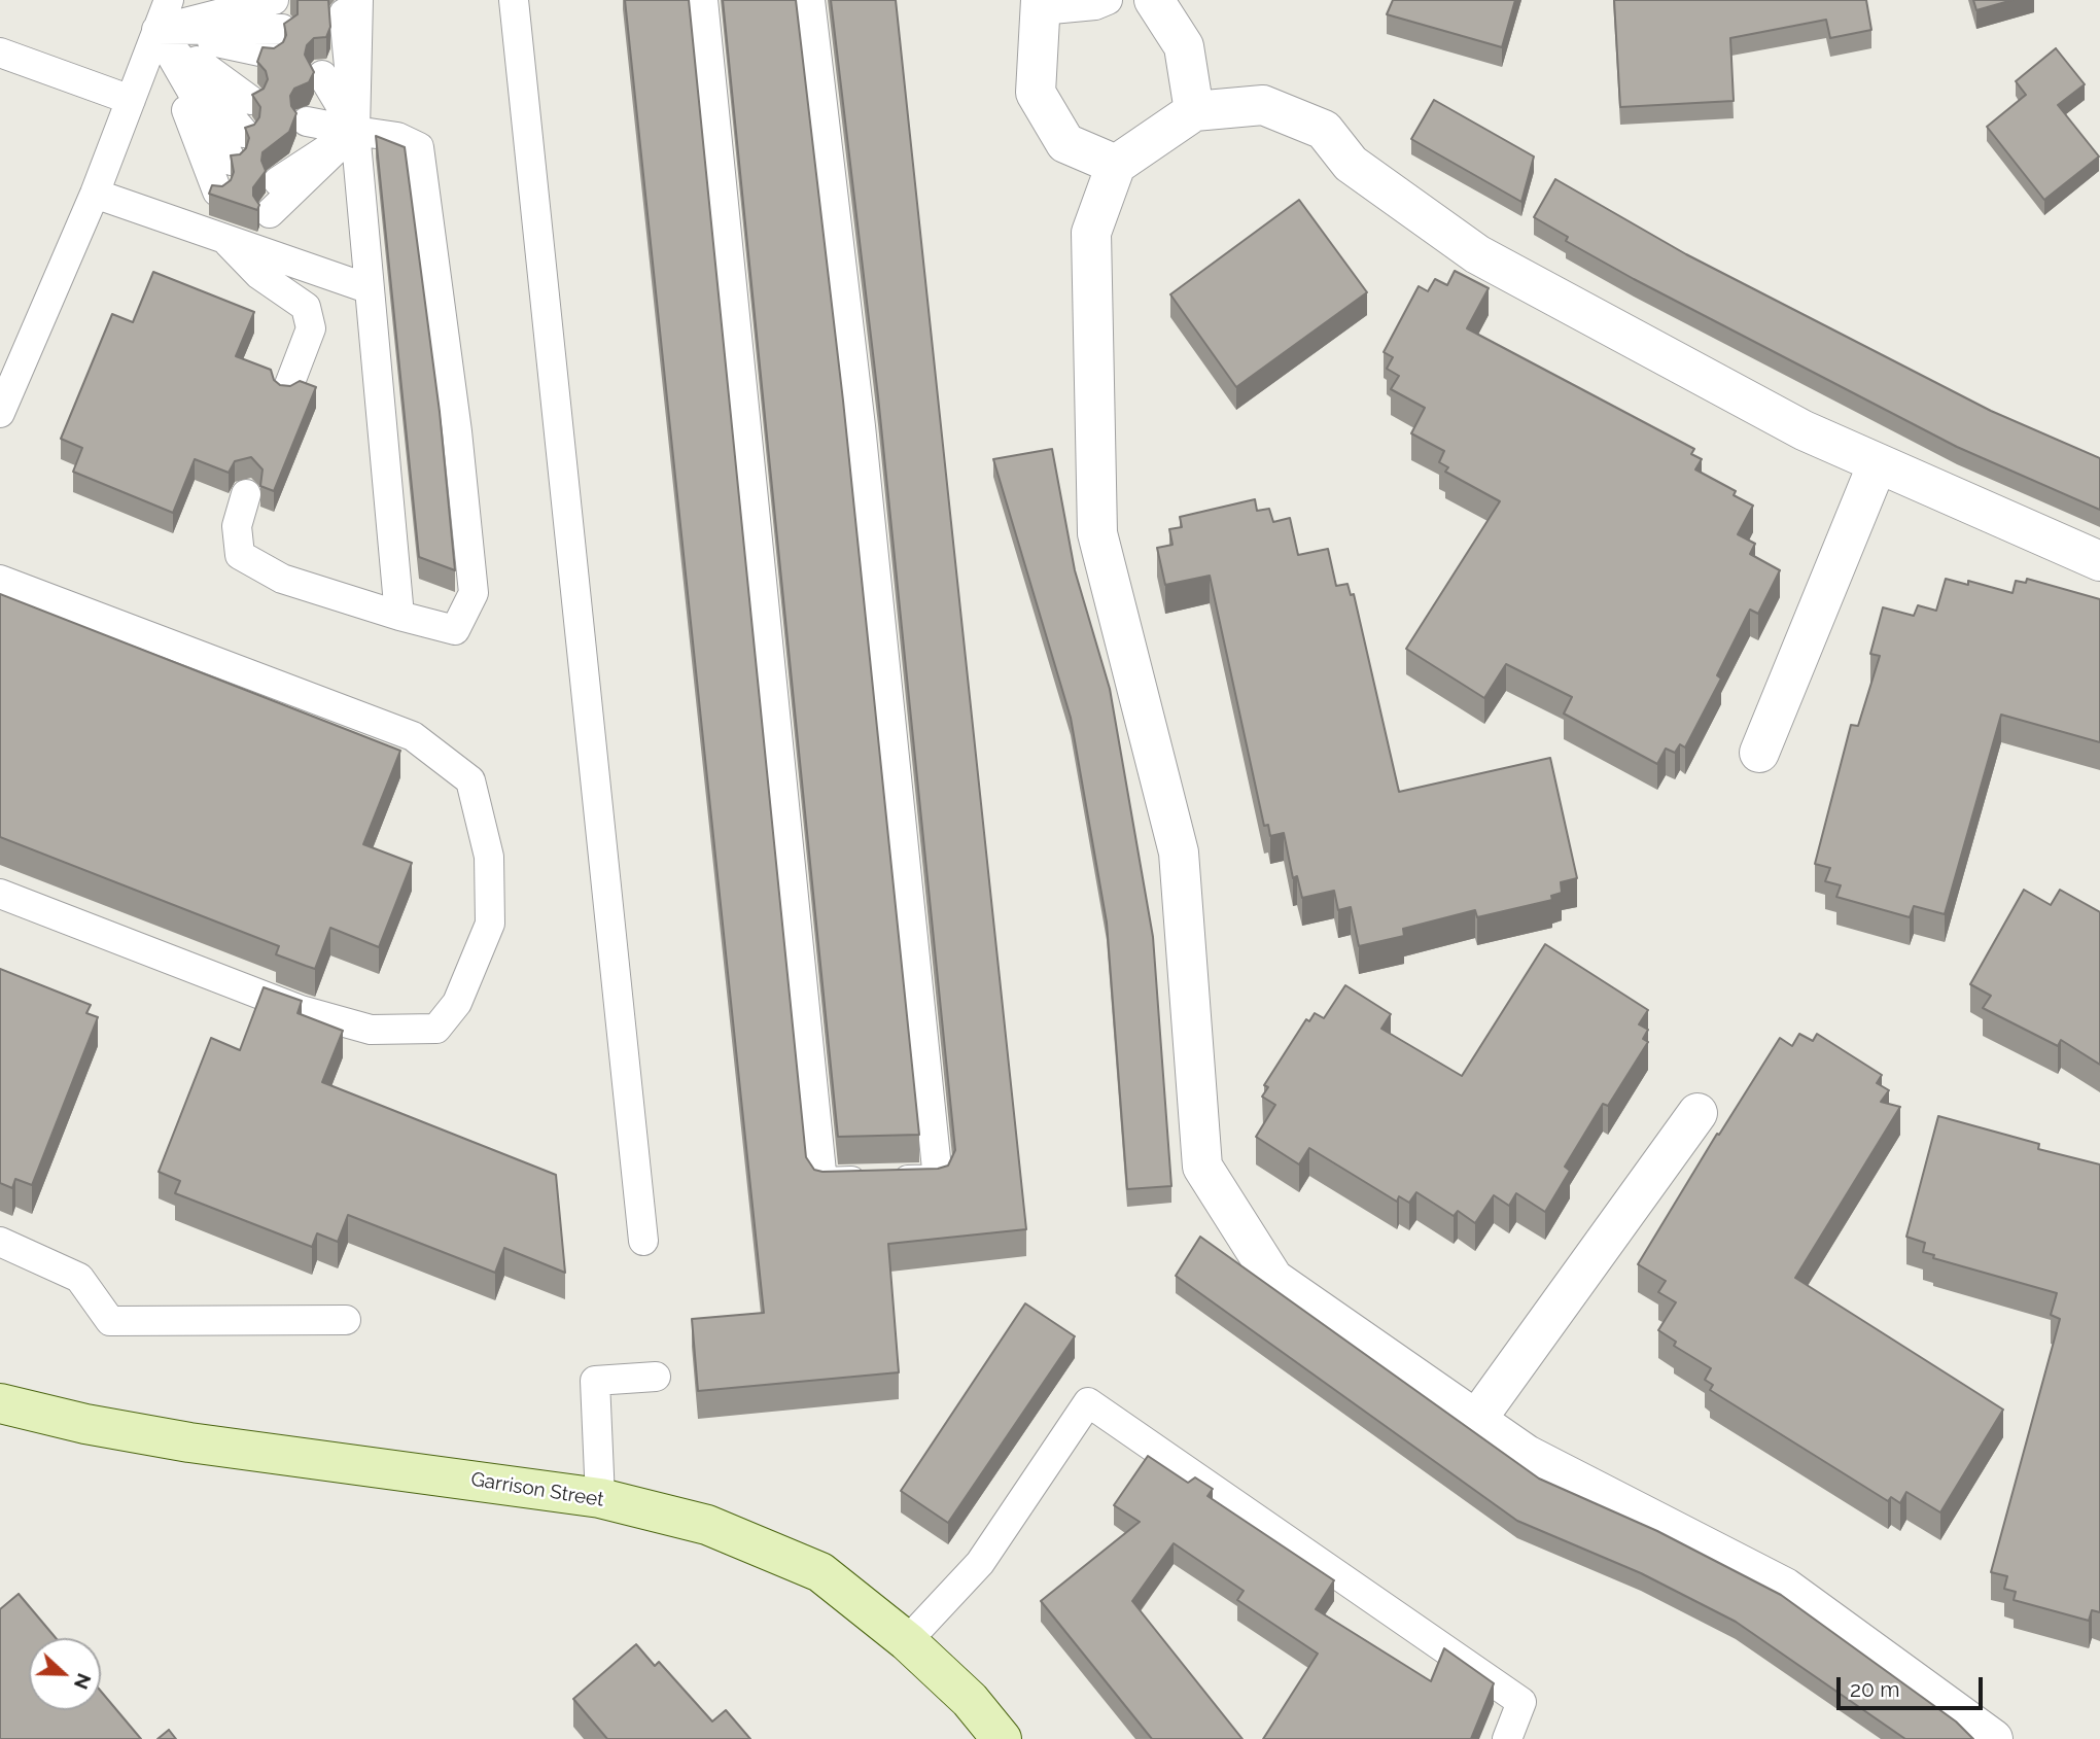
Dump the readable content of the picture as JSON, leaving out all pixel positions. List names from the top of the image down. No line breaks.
{"streets":{"street":["Garrison Street"]},"scale_bar":"20 m","north":"right"}
